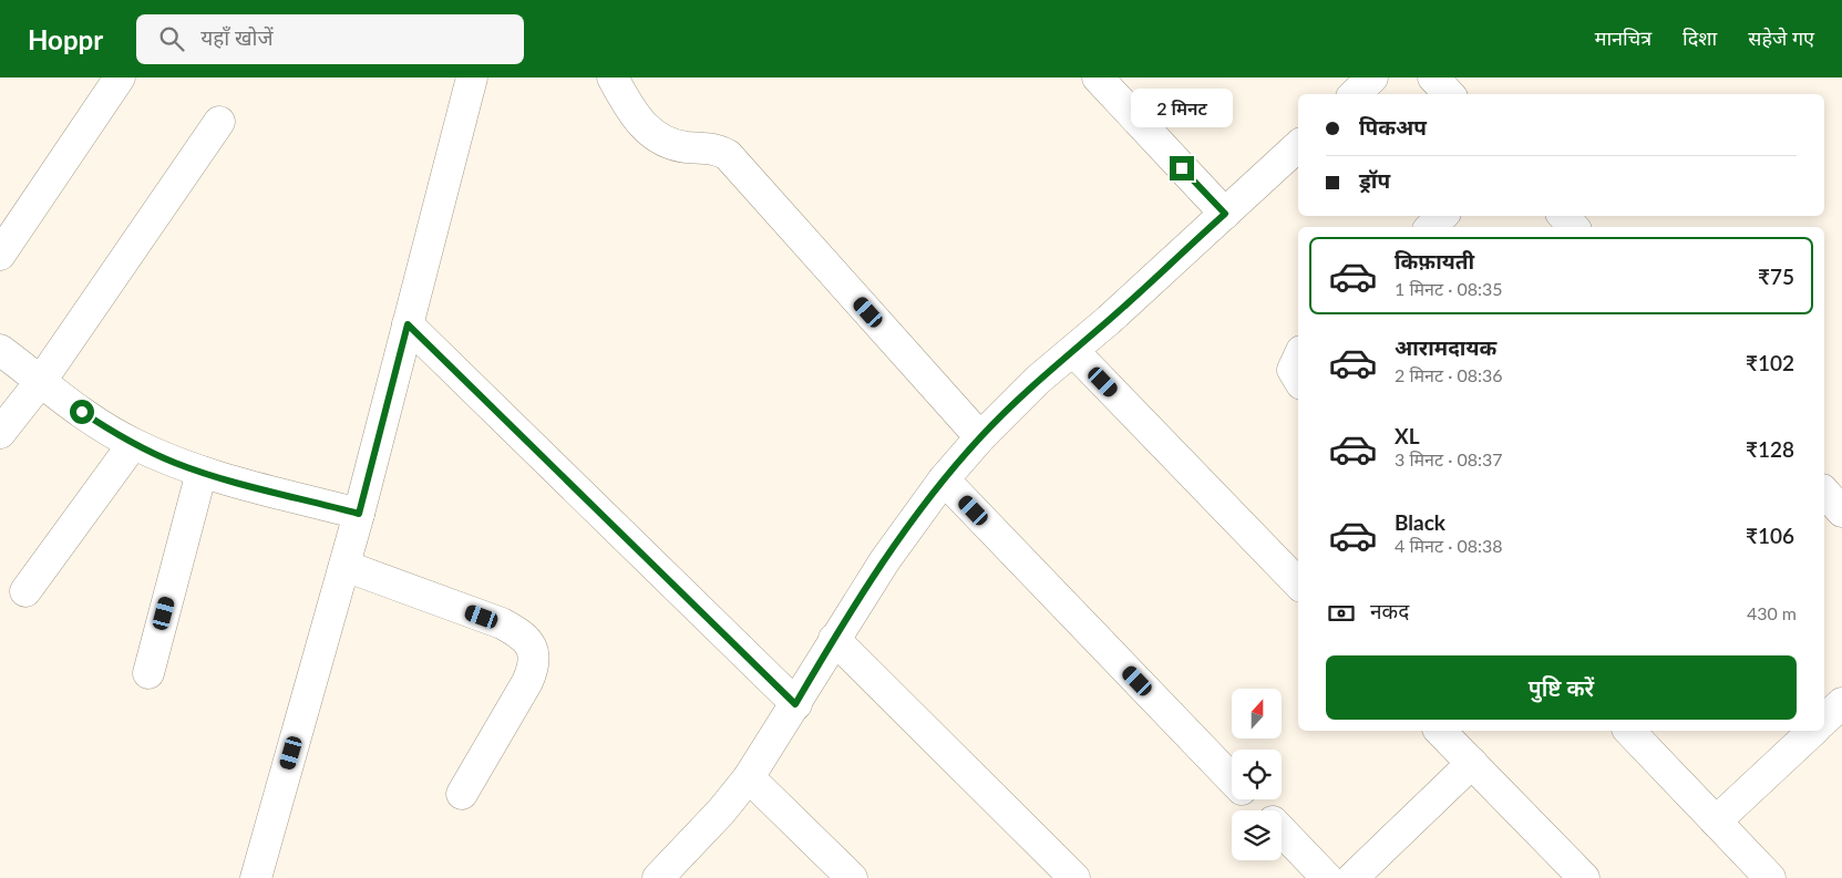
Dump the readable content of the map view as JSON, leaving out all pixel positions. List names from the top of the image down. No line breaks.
{"north":"top","page":{"header":"Hoppr","search":"यहाँ खोजें","nav":["मानचित्र","दिशा","सहेजे गए"],"bubble":"2 मिनट","banner":["पिकअप","ड्रॉप"],"list":[{"name":"किफ़ायती","note":"1 मिनट · 08:35","value":"₹75"},{"name":"आरामदायक","note":"2 मिनट · 08:36","value":"₹102"},{"name":"XL","note":"3 मिनट · 08:37","value":"₹128"},{"name":"Black","note":"4 मिनट · 08:38","value":"₹106"}],"pay":["नकद","430 m"],"buttons":"पुष्टि करें"}}
